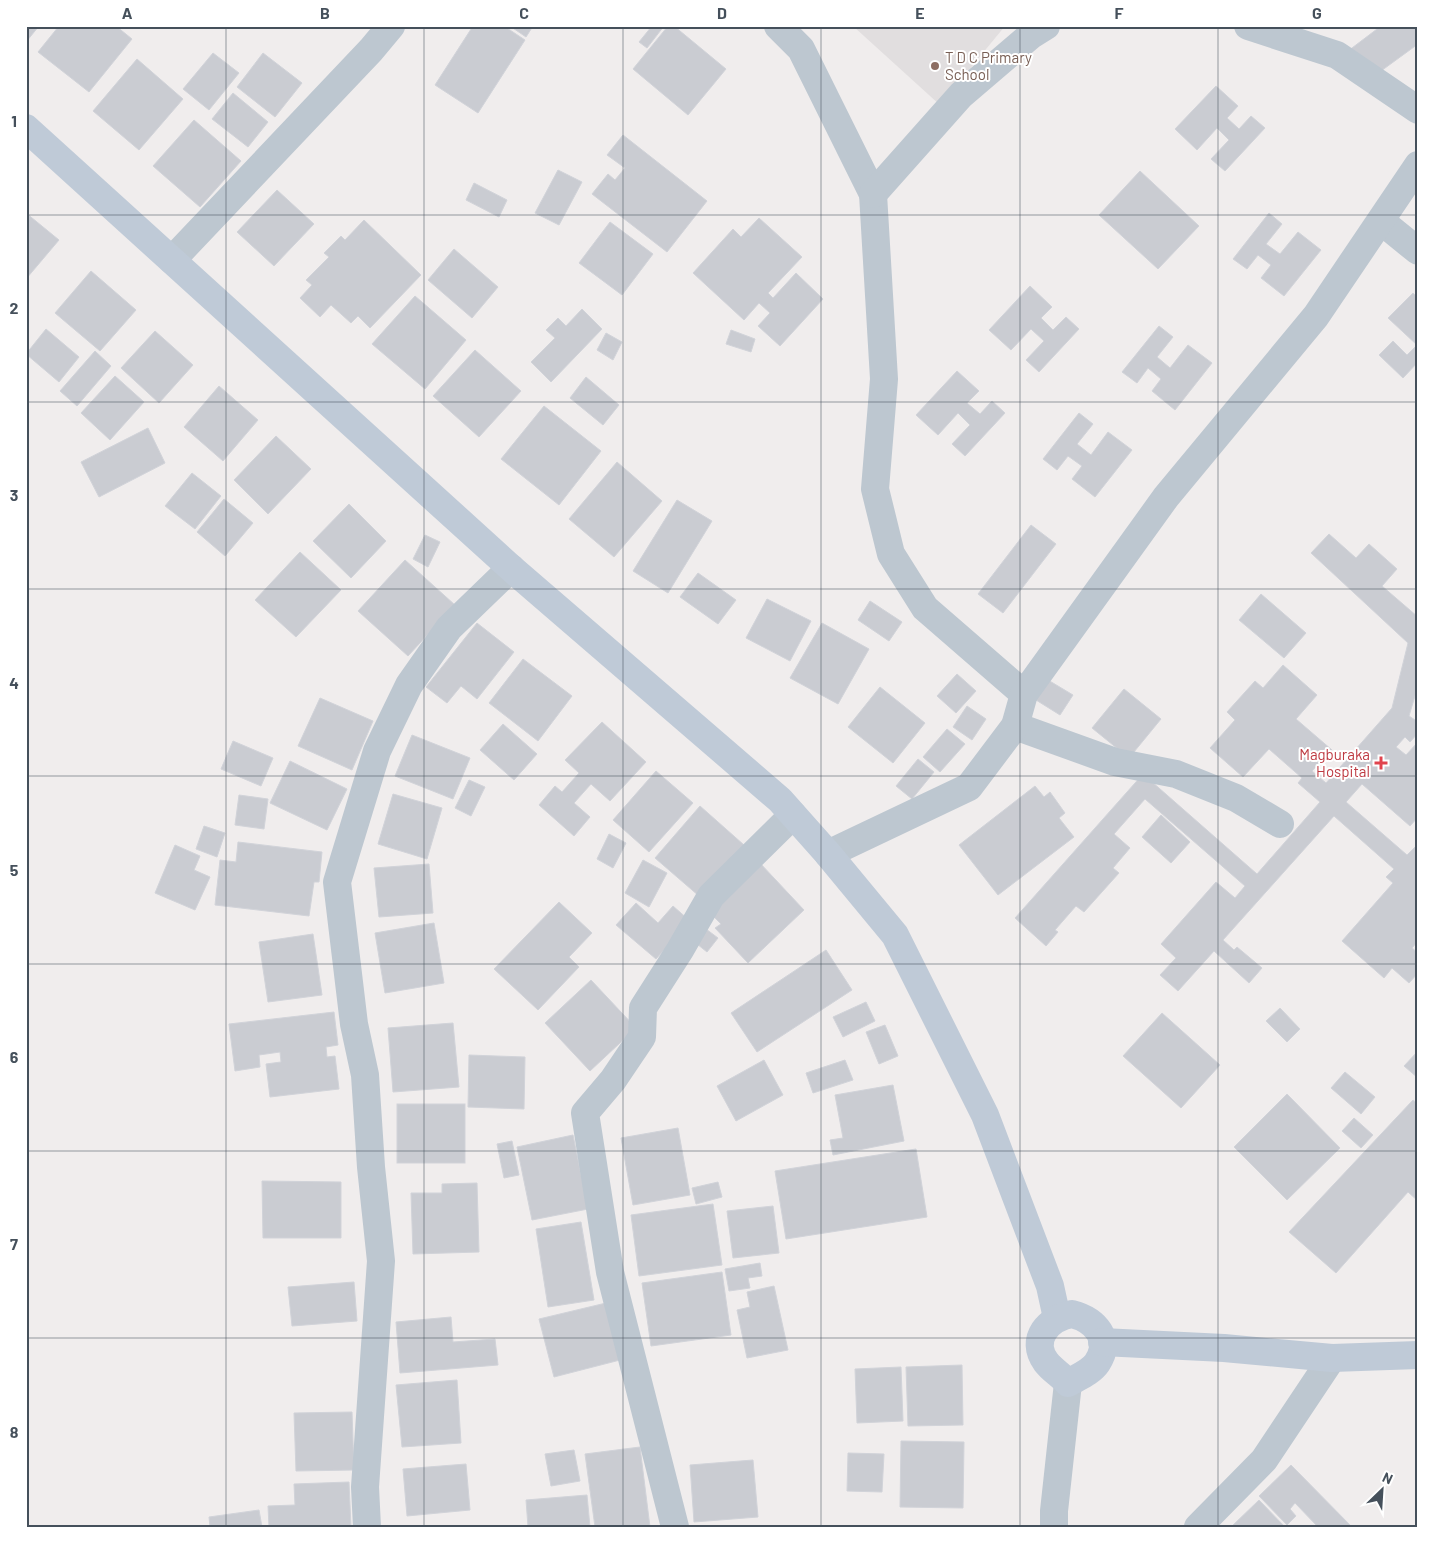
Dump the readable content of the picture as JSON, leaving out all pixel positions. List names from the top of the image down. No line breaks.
{"places":{"other":["T D C Primary School"],"health":["Magburaka Hospital"]},"north":"top right","grid":{"columns":["A","B","C","D","E","F","G"],"rows":["1","2","3","4","5","6","7","8"]}}
